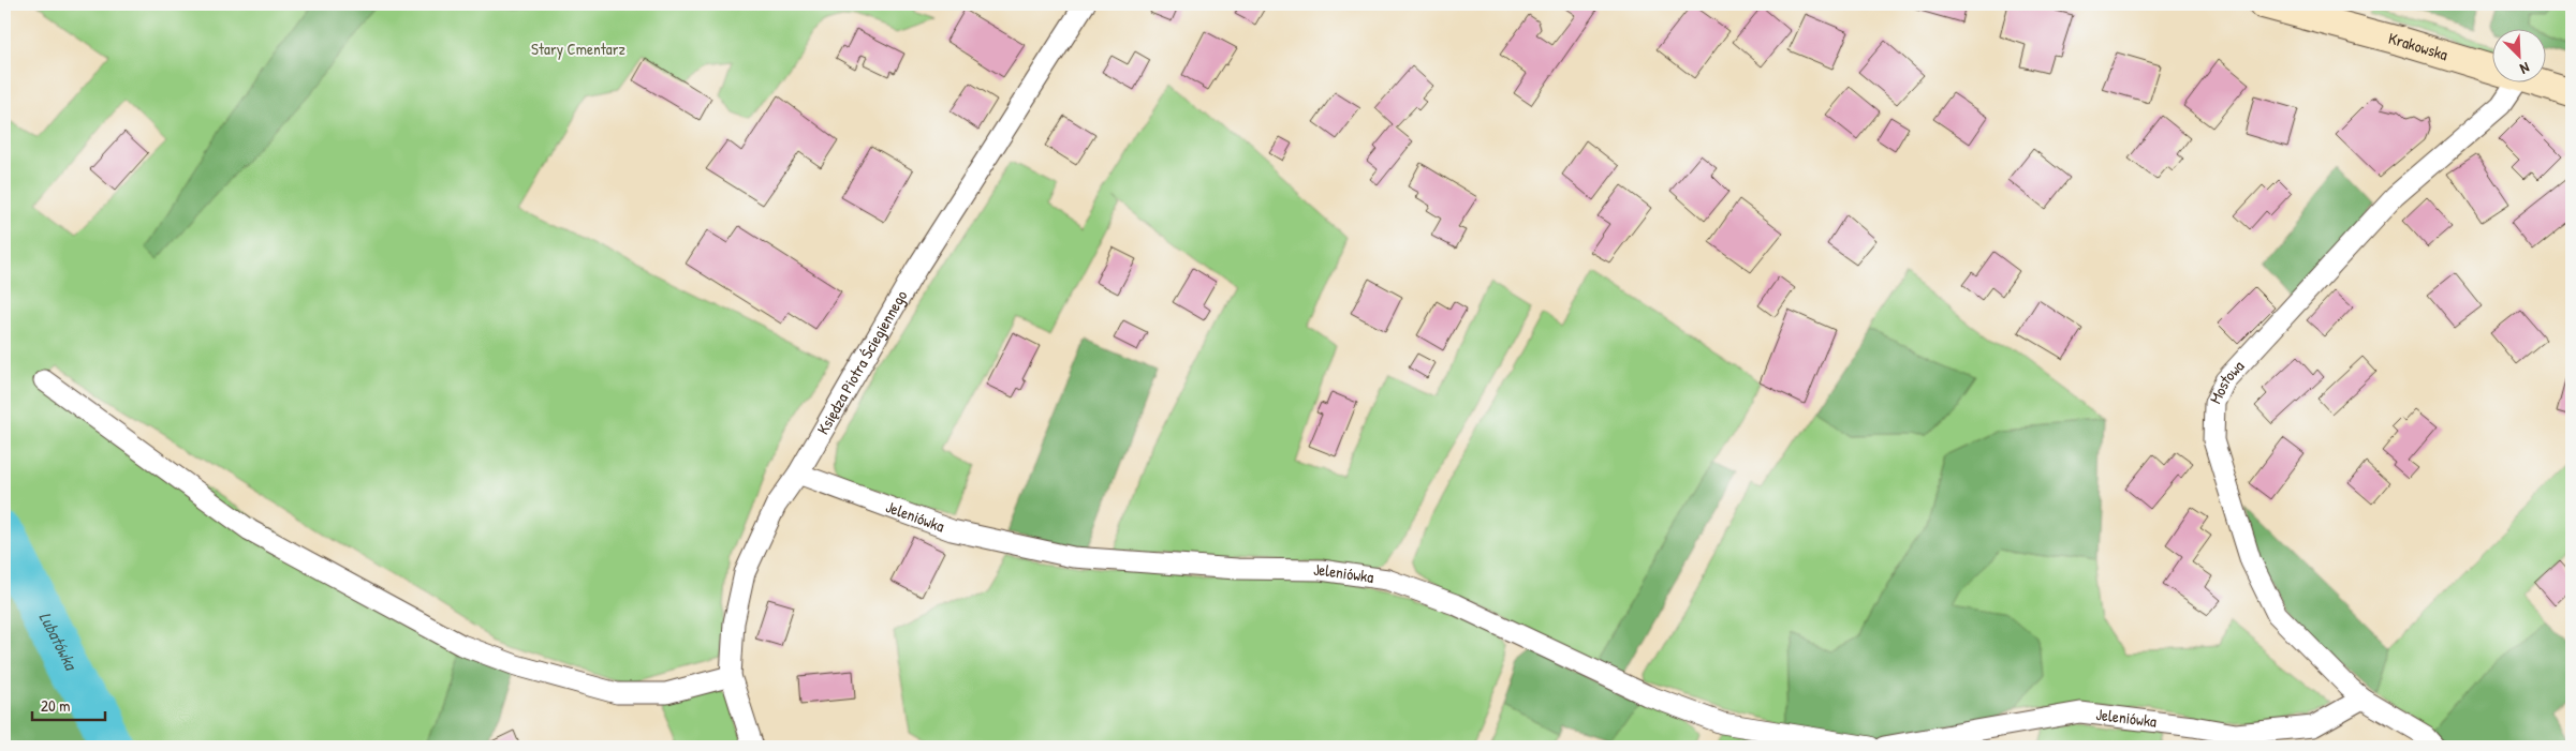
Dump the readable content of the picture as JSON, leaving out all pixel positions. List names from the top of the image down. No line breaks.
{"streets":{"main road":["Krakowska"],"street":["Księdza Piotra Ściegiennego","Mostowa","Jeleniówka"]},"crossings":[["Księdza Piotra Ściegiennego","Jeleniówka"],["Mostowa","Jeleniówka"]],"water":["Lubatówka"],"parks":["Stary Cmentarz"],"scale_bar":"20 m","north":"bottom right"}
